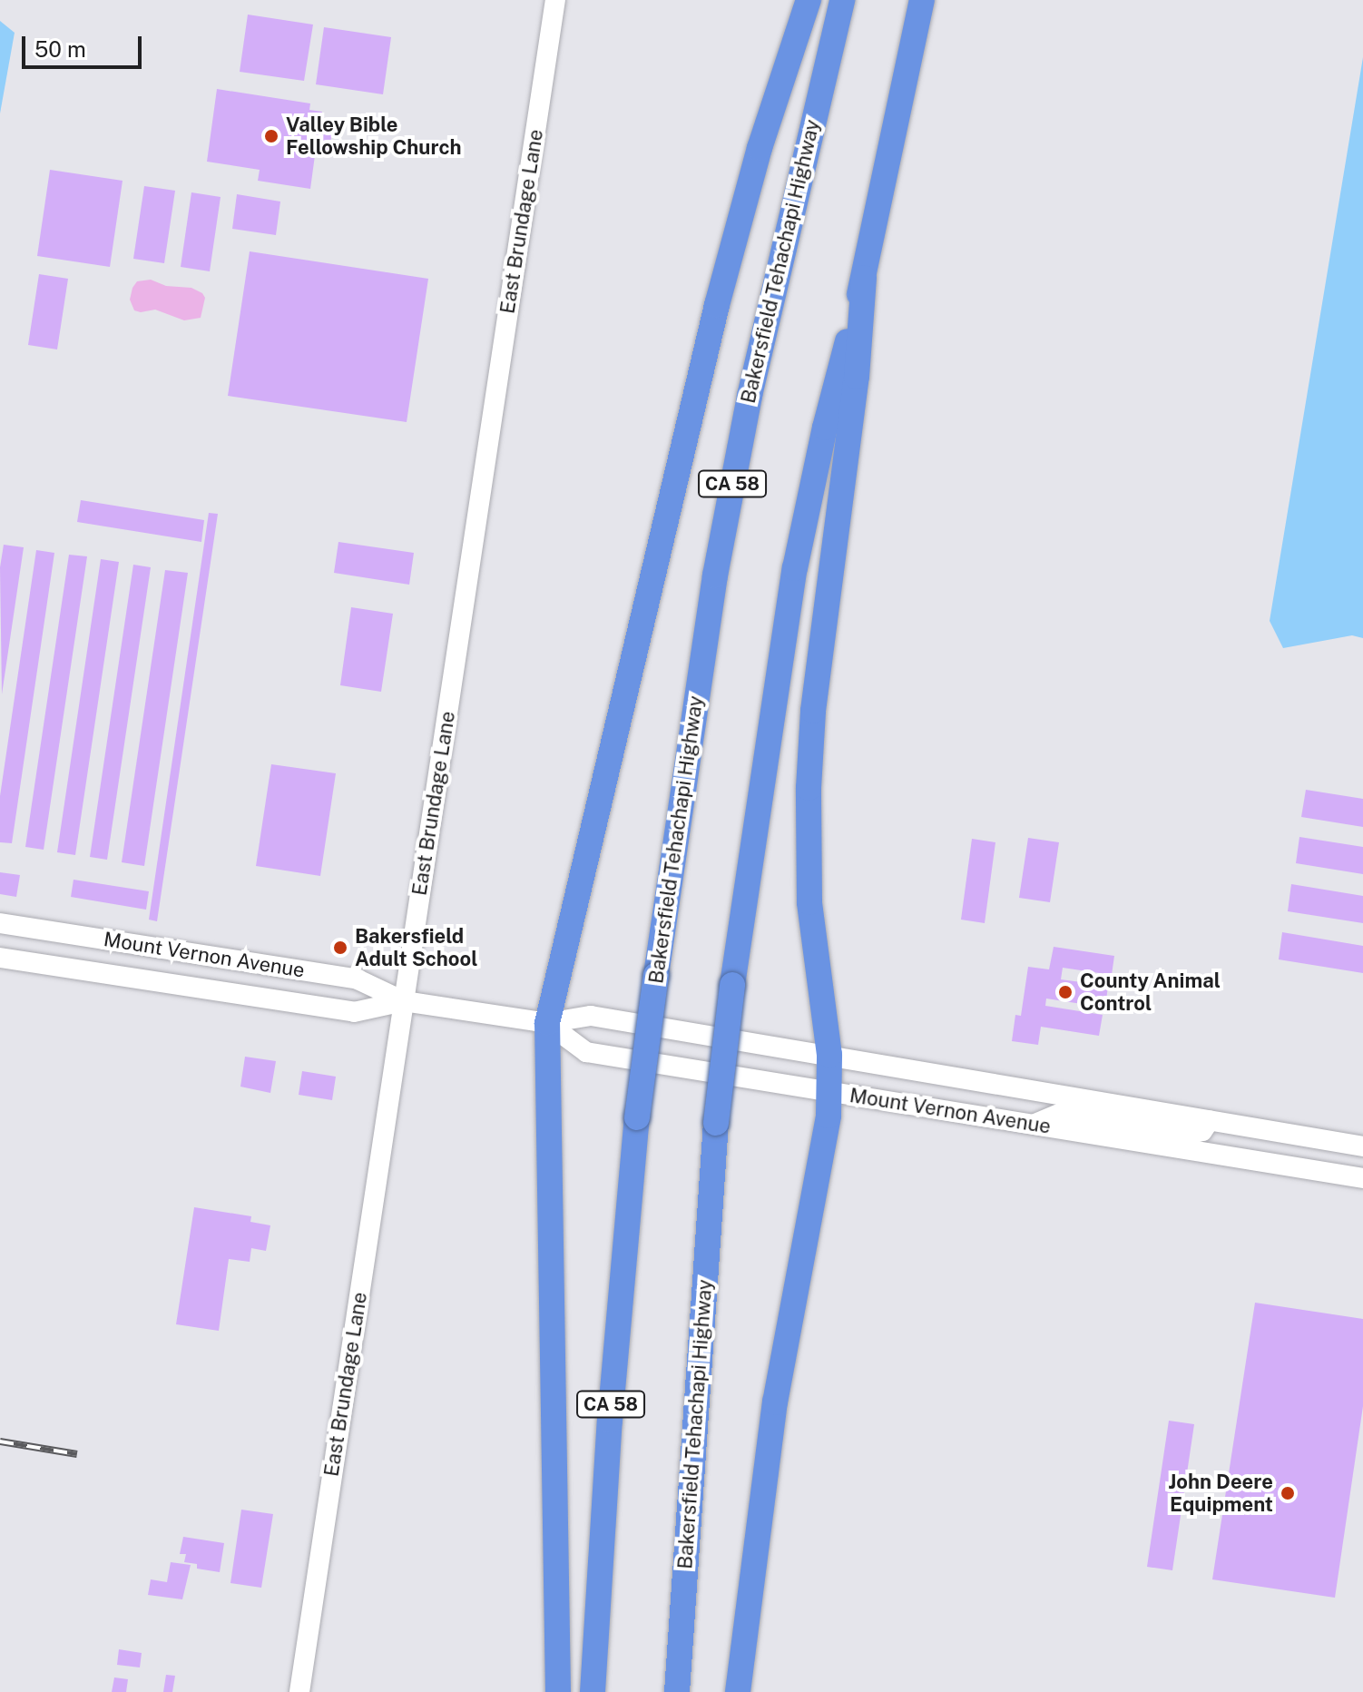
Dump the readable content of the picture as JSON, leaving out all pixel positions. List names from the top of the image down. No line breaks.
{"streets":{"highway":["Bakersfield Tehachapi Highway","CA 58"],"main road":["East Brundage Lane","Mount Vernon Avenue"]},"crossings":[["East Brundage Lane","Mount Vernon Avenue"]],"places":["Valley Bible Fellowship Church","Bakersfield Adult School","County Animal Control","John Deere Equipment"],"scale_bar":"50 m"}
